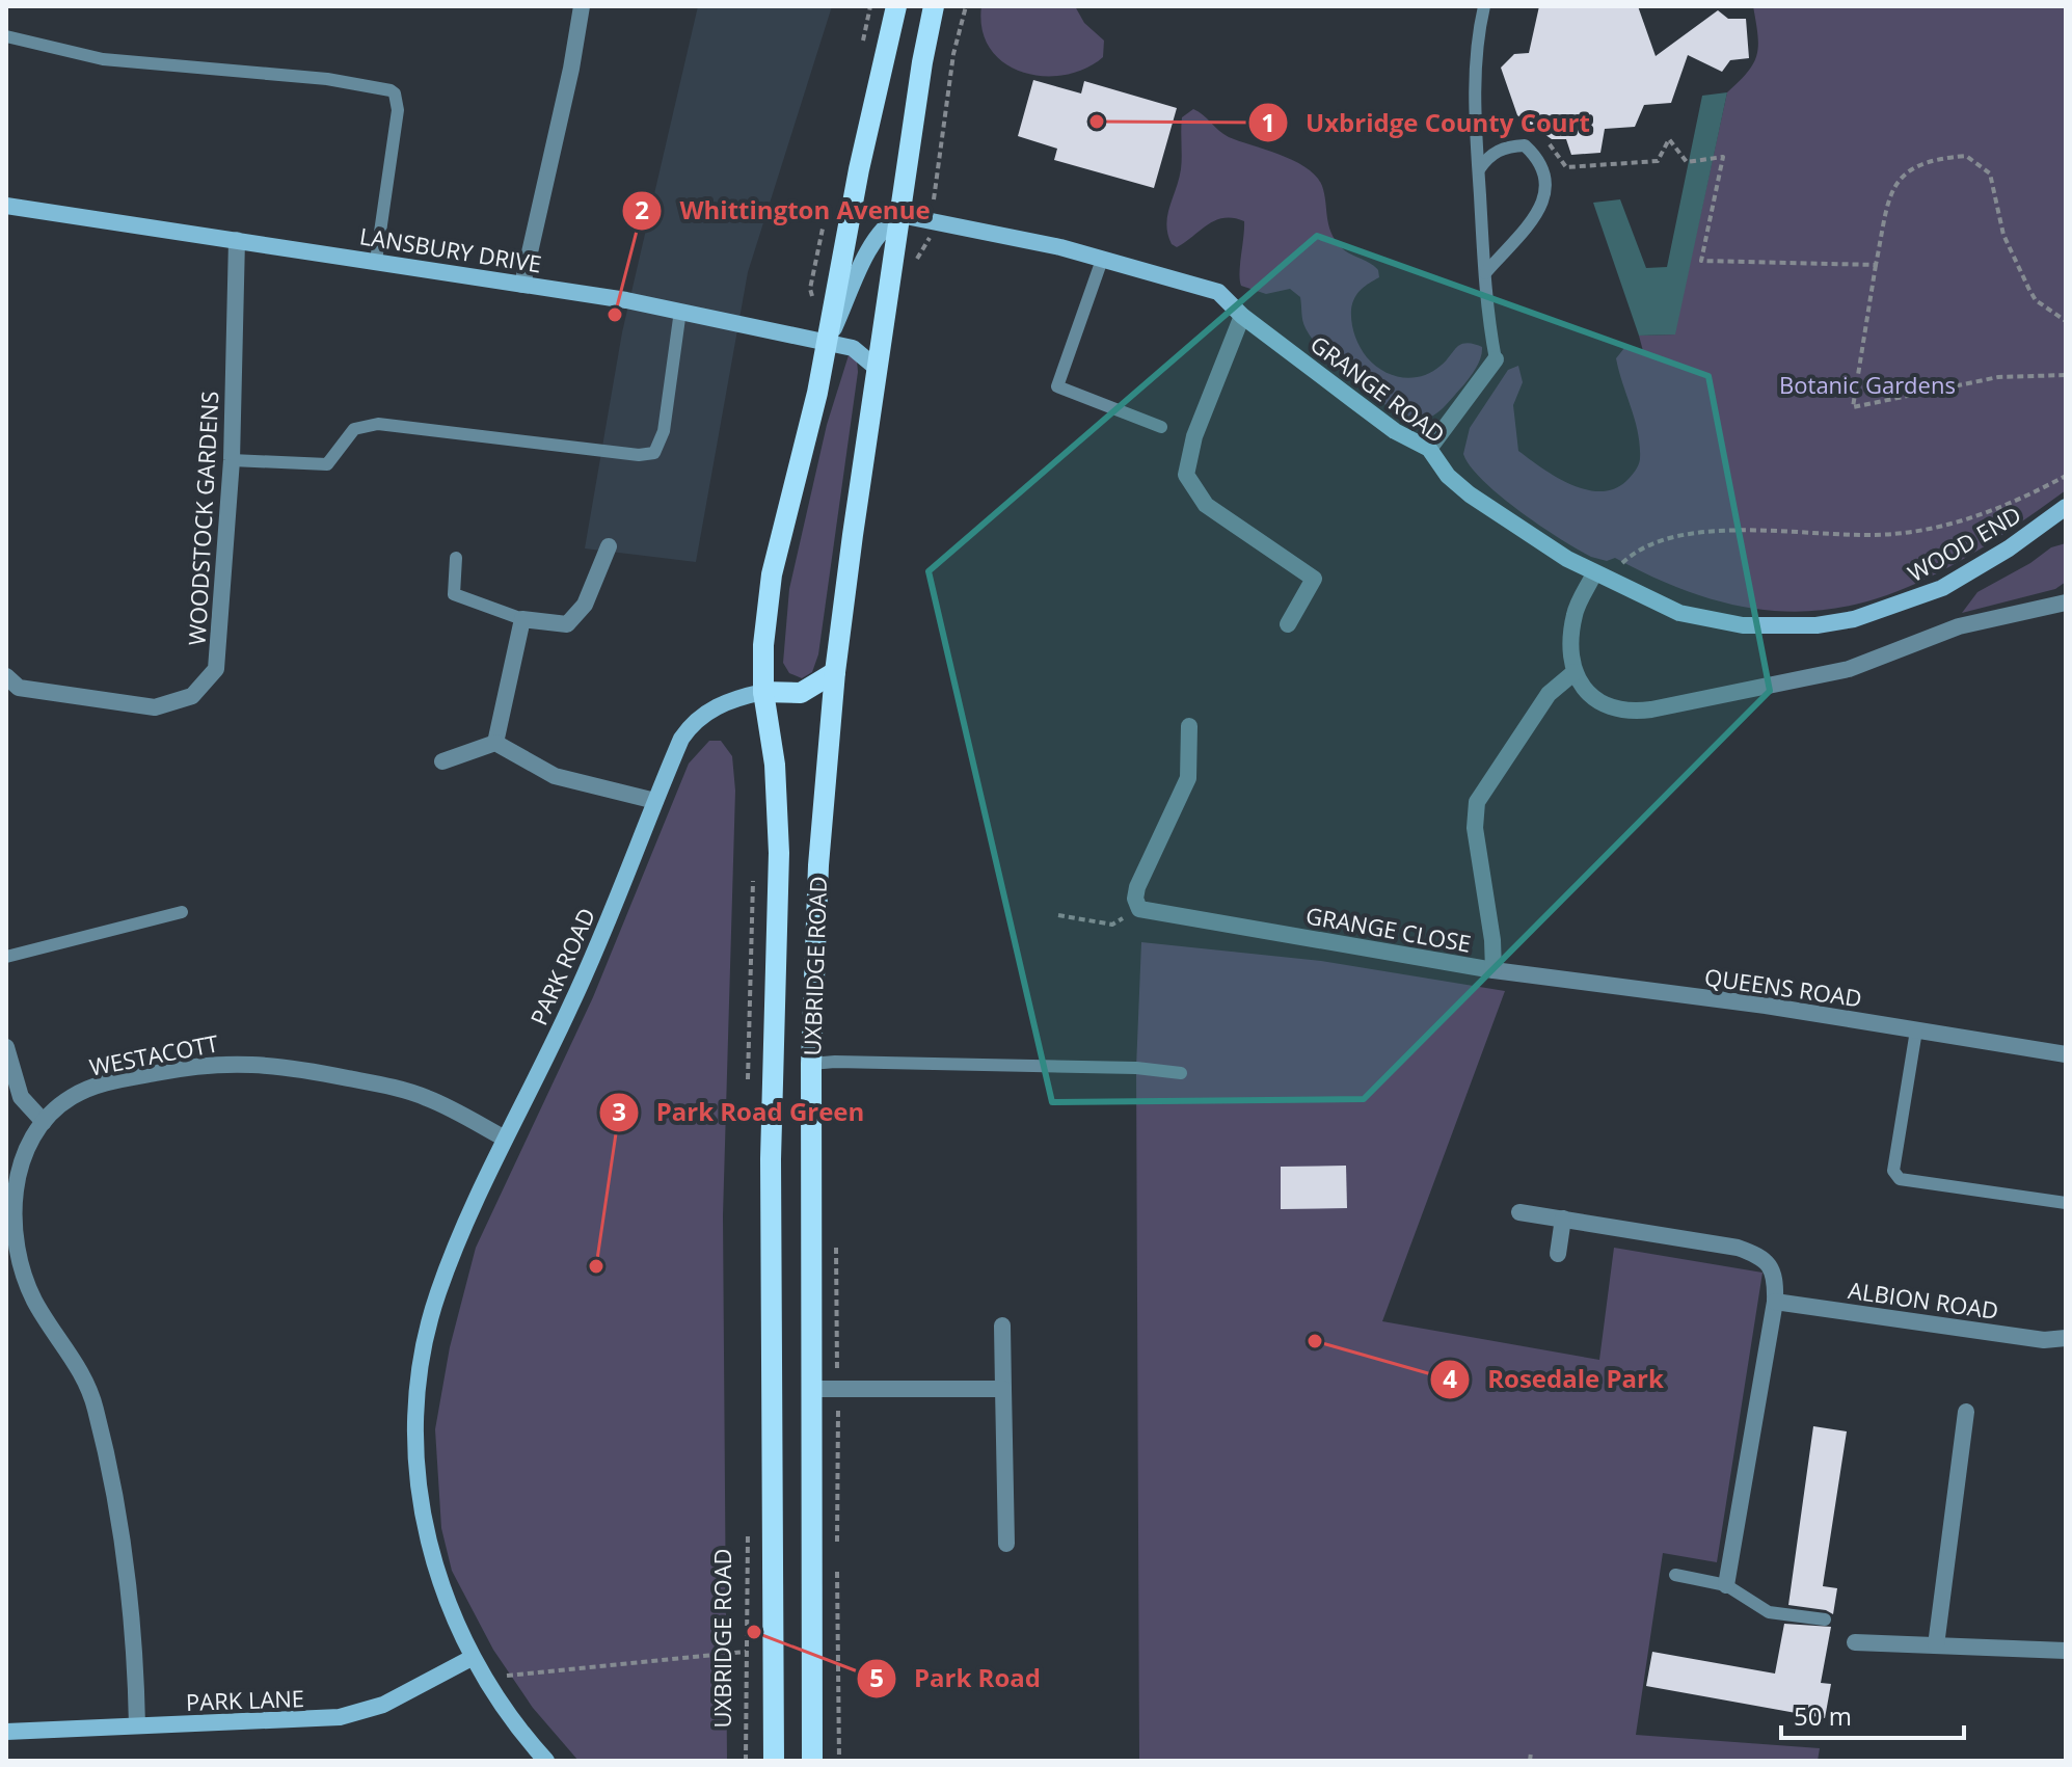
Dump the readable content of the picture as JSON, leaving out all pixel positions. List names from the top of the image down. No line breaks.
{"streets":{"main road":["UXBRIDGE ROAD"],"street":["LANSBURY DRIVE","GRANGE ROAD","WOODSTOCK GARDENS","WOOD END","GRANGE CLOSE","PARK ROAD","QUEENS ROAD","WESTACOTT","ALBION ROAD","PARK LANE"]},"crossings":[["LANSBURY DRIVE","WOODSTOCK GARDENS"],["LANSBURY DRIVE","UXBRIDGE ROAD"],["GRANGE ROAD","WOOD END"],["GRANGE ROAD","UXBRIDGE ROAD"],["GRANGE CLOSE","QUEENS ROAD"],["PARK ROAD","UXBRIDGE ROAD"],["PARK ROAD","WESTACOTT"],["PARK ROAD","PARK LANE"],["WESTACOTT","PARK LANE"]],"parks":["Botanic Gardens"],"places":["Uxbridge County Court","Whittington Avenue","Park Road Green","Rosedale Park","Park Road"],"scale_bar":"50 m"}
